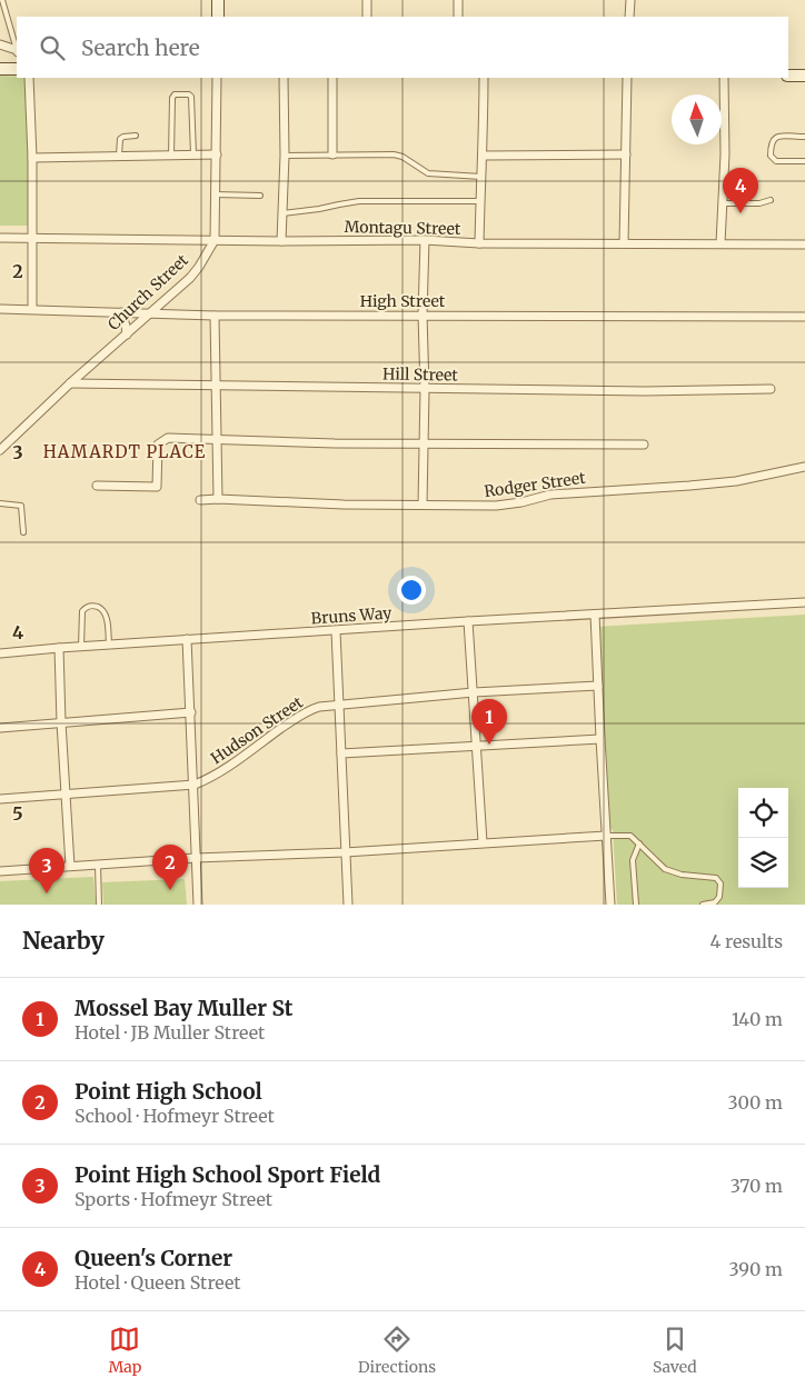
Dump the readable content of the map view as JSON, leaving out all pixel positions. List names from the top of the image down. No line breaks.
{"streets":{"street":["Montagu Street","Church Street","High Street","Hill Street","Rodger Street","Bruns Way","Hudson Street"]},"crossings":[["Montagu Street","Church Street"],["Church Street","High Street"],["Church Street","Hill Street"]],"districts":["HAMARDT PLACE"],"north":"top","page":{"search":"Search here","pins":["4","1","2","3"],"heading":["Nearby","4 results"],"list":[{"mark":"1","name":"Mossel Bay Muller St","note":"Hotel · JB Muller Street","value":"140 m"},{"mark":"2","name":"Point High School","note":"School · Hofmeyr Street","value":"300 m"},{"mark":"3","name":"Point High School Sport Field","note":"Sports · Hofmeyr Street","value":"370 m"},{"mark":"4","name":"Queen's Corner","note":"Hotel · Queen Street","value":"390 m"}],"nav":["Map","Directions","Saved"]},"grid":{"rows":["2","3","4","5"]}}
